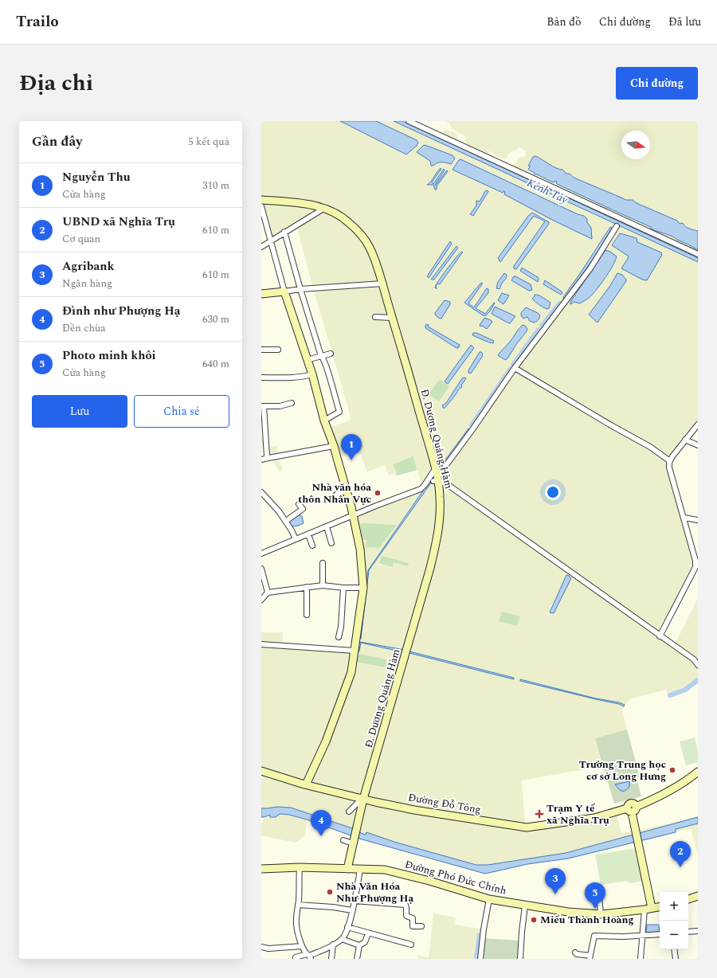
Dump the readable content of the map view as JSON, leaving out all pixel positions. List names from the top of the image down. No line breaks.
{"streets":{"main road":["Đ. Dương Quảng Hàm","Đường Đỗ Tông","Đường Phó Đức Chính"]},"crossings":[["Đ. Dương Quảng Hàm","Đường Đỗ Tông"],["Đ. Dương Quảng Hàm","Đường Phó Đức Chính"]],"water":["Kênh Tây"],"places":{"other":["Nhà văn hóa thôn Nhân Vực","Trường Trung học cơ sở Long Hưng","Nhà Văn Hóa Như Phượng Hạ","Miếu Thành Hoàng"],"health":["Trạm Y tế xã Nghĩa Trụ"]},"north":"right","page":{"header":"Trailo","nav":["Bản đồ","Chỉ đường","Đã lưu"],"title":"Địa chỉ","buttons":["Chỉ đường",["Lưu","Chia sẻ"]],"heading":["Gần đây","5 kết quả"],"list":[{"mark":"1","name":"Nguyễn Thu","note":"Cửa hàng","value":"310 m"},{"mark":"2","name":"UBND xã Nghĩa Trụ","note":"Cơ quan","value":"610 m"},{"mark":"3","name":"Agribank","note":"Ngân hàng","value":"610 m"},{"mark":"4","name":"Đình như Phượng Hạ","note":"Đền chùa","value":"630 m"},{"mark":"5","name":"Photo minh khôi","note":"Cửa hàng","value":"640 m"}],"pins":["1","4","2","3","5"],"map_buttons":["+","−"]}}
